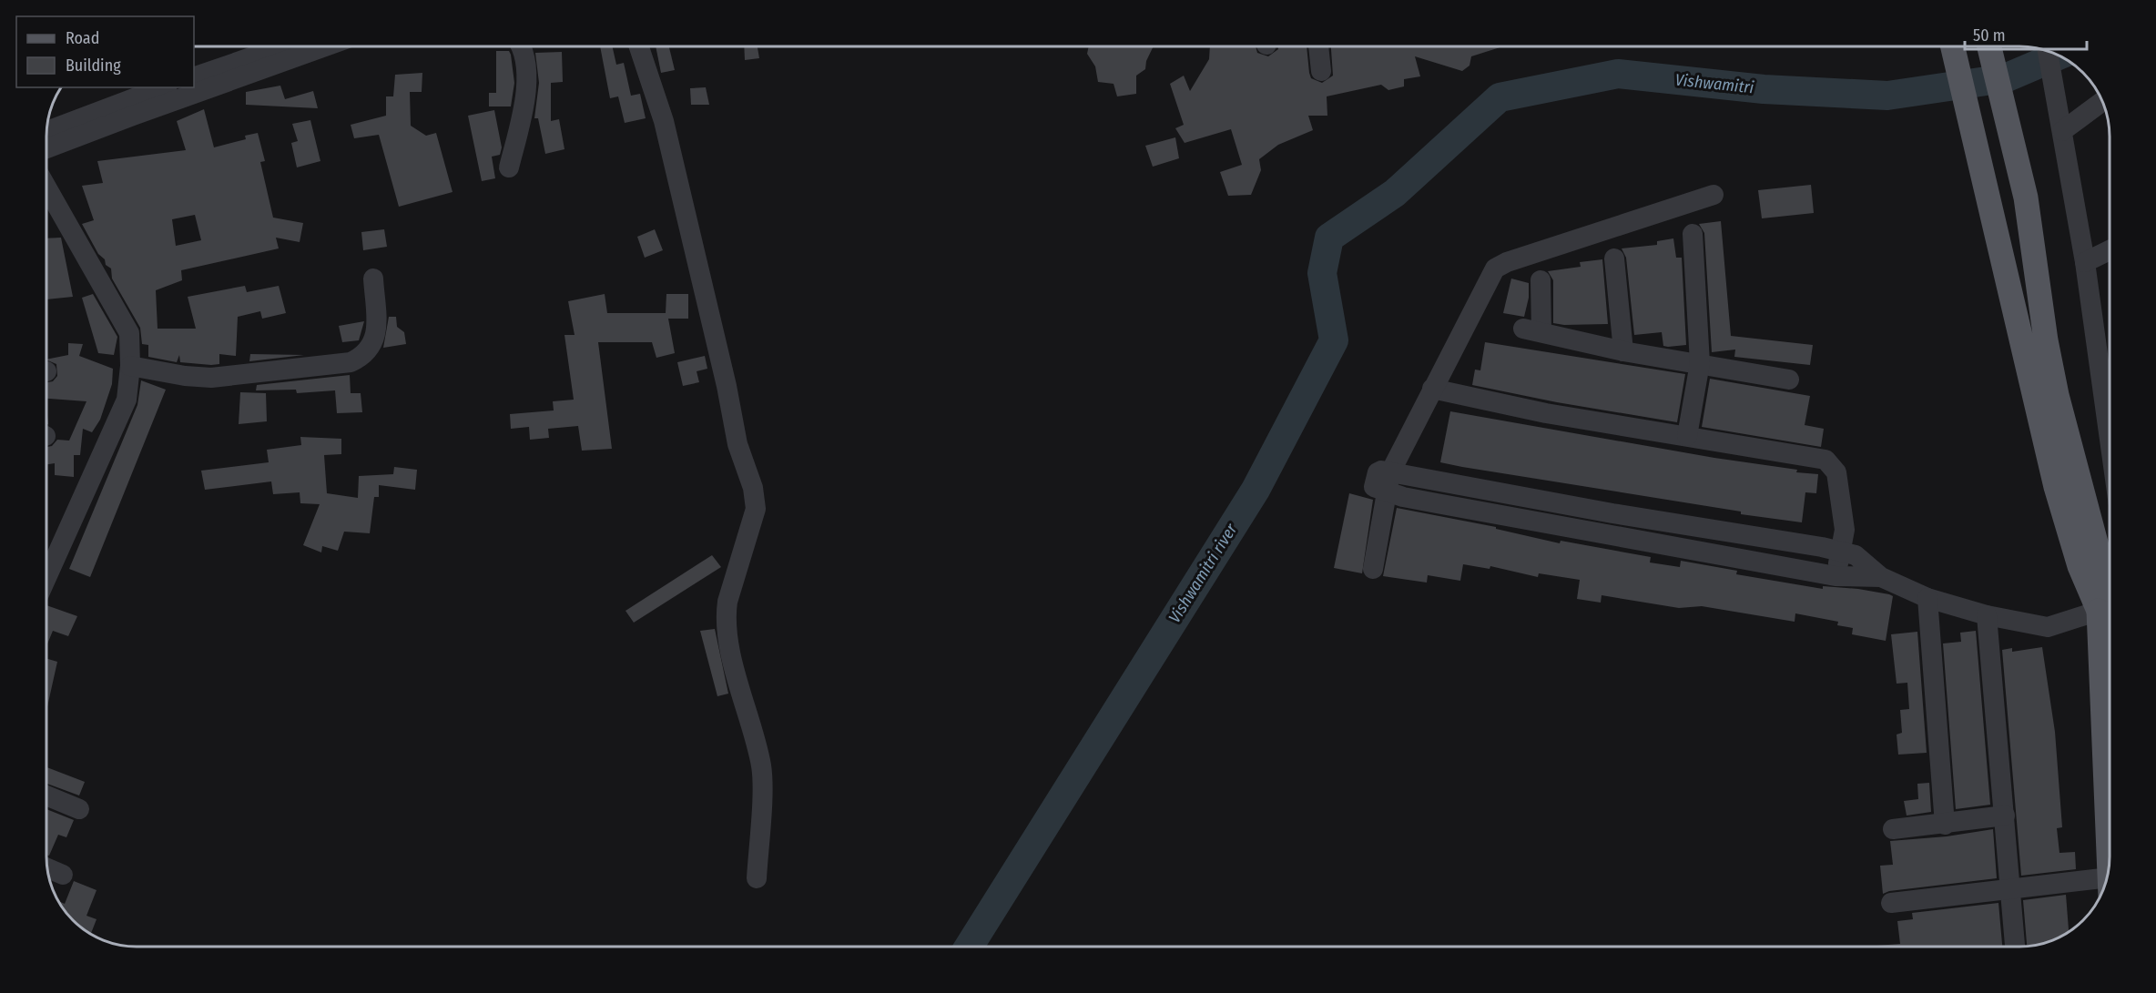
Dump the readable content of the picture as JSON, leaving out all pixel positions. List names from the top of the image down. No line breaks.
{"water":["Vishwamitri","Vishwamitri river"],"legend":["Road","Building"],"scale_bar":"50 m"}
